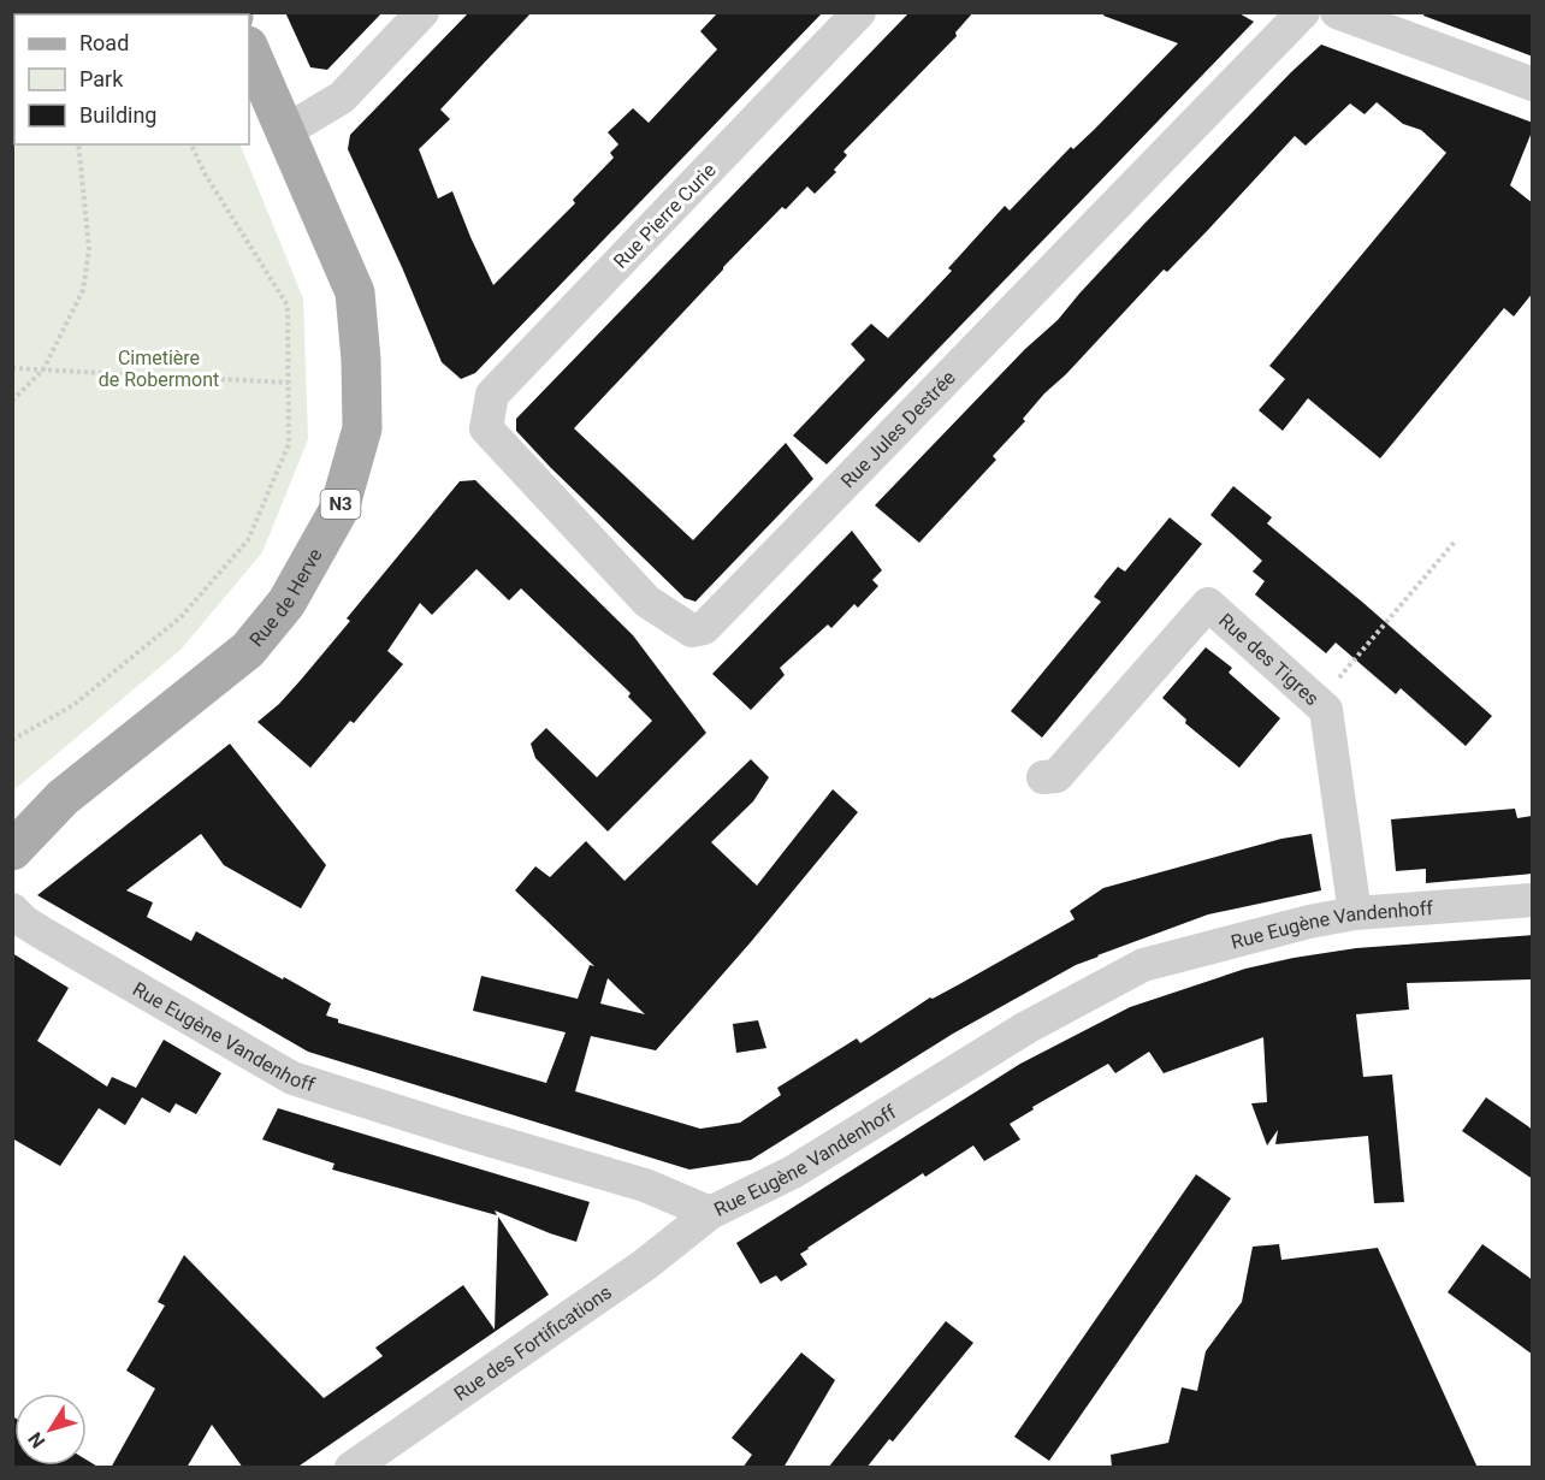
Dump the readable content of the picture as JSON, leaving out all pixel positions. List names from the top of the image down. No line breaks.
{"streets":{"main road":["N3","Rue de Herve"],"street":["Rue Pierre Curie","Rue Jules Destrée","Rue des Tigres","Rue Eugène Vandenhoff","Rue des Fortifications"]},"crossings":[["Rue Pierre Curie","Rue Jules Destrée"],["Rue des Tigres","Rue Eugène Vandenhoff"],["Rue Eugène Vandenhoff","Rue des Fortifications"]],"parks":["Cimetière de Robermont"],"legend":["Road","Park","Building"],"north":"bottom left"}
